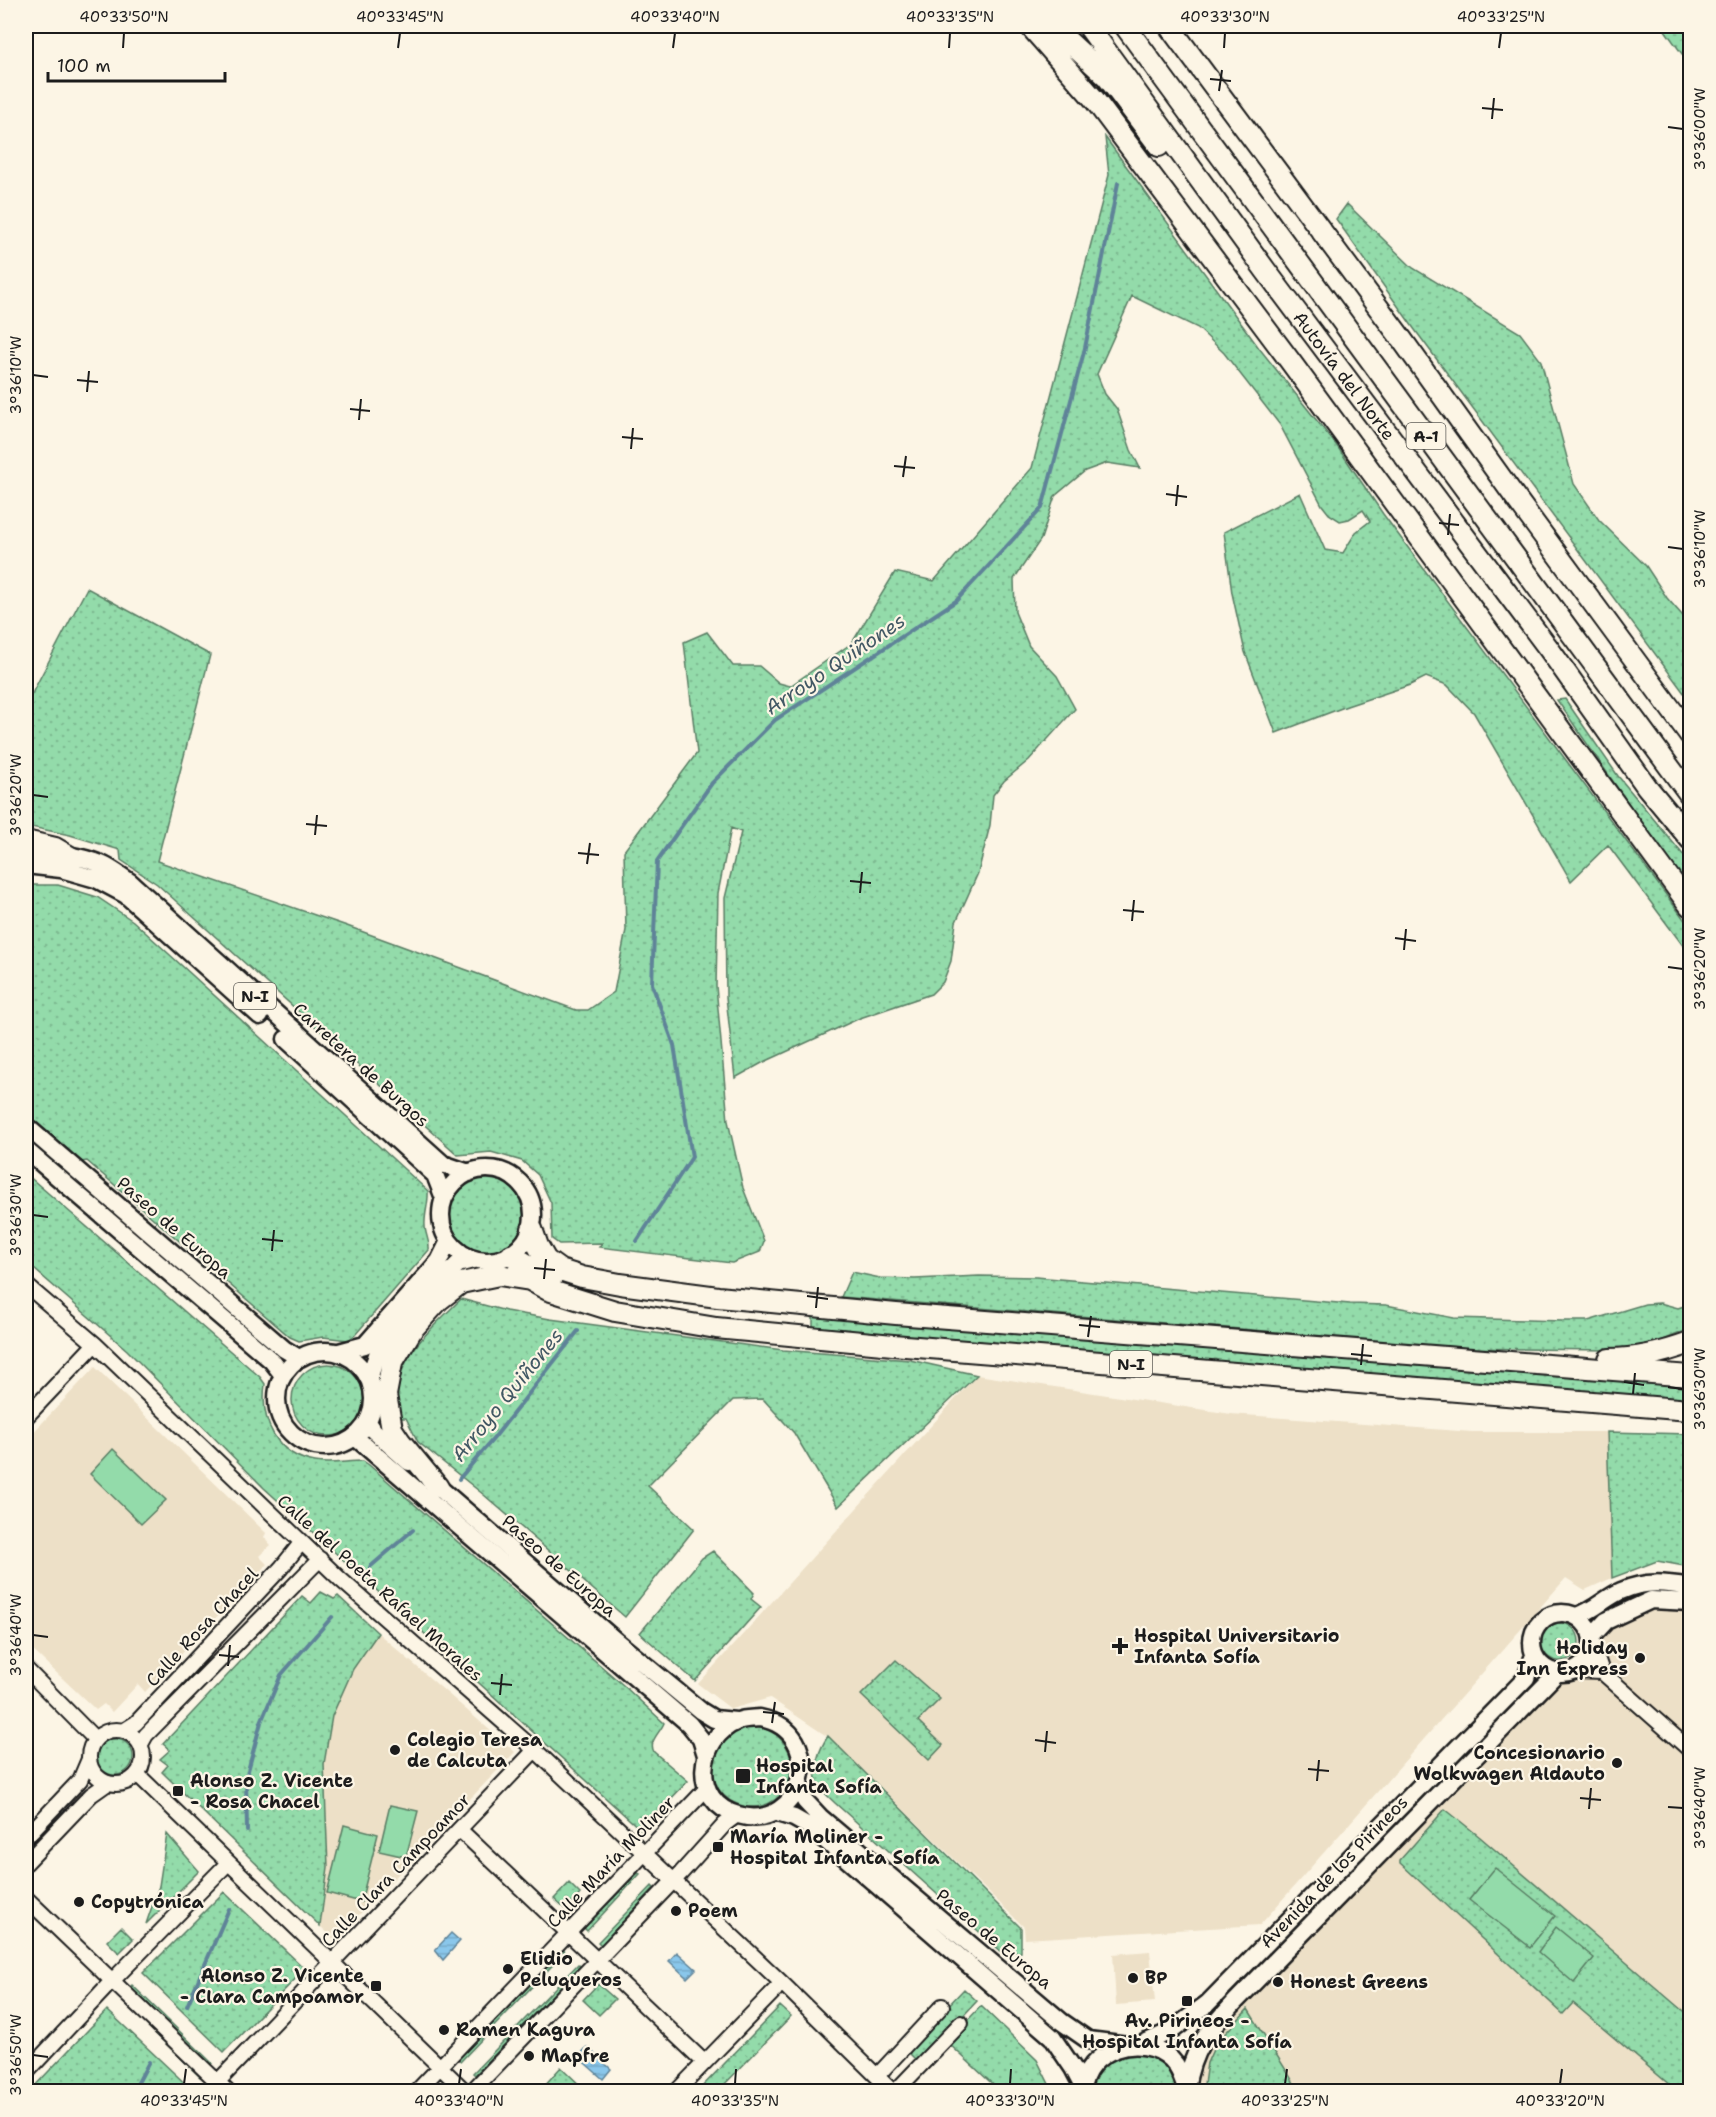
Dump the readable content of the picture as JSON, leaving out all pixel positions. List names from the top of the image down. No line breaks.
{"streets":{"highway":["Autovía del Norte","A-1","N-I"],"main road":["Carretera de Burgos","Paseo de Europa","Avenida de los Pirineos"],"street":["Calle del Poeta Rafael Morales","Calle Rosa Chacel","Calle María Moliner","Calle Clara Campoamor"]},"crossings":[["N-I","Carretera de Burgos"],["Paseo de Europa","Calle María Moliner"],["Paseo de Europa","Avenida de los Pirineos"],["Calle del Poeta Rafael Morales","Calle Rosa Chacel"],["Calle del Poeta Rafael Morales","Calle María Moliner"],["Calle del Poeta Rafael Morales","Calle Clara Campoamor"]],"water":["Arroyo Quiñones"],"places":{"health":["Hospital Universitario Infanta Sofía"],"other":["Holiday Inn Express","Colegio Teresa de Calcuta","Concesionario Wolkwagen Aldauto","Copytrónica","Poem","Elidio Peluqueros","BP","Honest Greens","Ramen Kagura","Mapfre"],"transit":["Hospital Infanta Sofía","Alonso Z. Vicente - Rosa Chacel","María Moliner - Hospital Infanta Sofía","Alonso Z. Vicente - Clara Campoamor","Av. Pirineos - Hospital Infanta Sofía"]},"scale_bar":"100 m","coordinates":["40°33'50\"N","40°33'45\"N","40°33'40\"N","40°33'35\"N","40°33'30\"N","40°33'25\"N","3°36'00\"W","3°36'10\"W","3°36'20\"W","3°36'30\"W","3°36'40\"W","3°36'50\"W","40°33'20\"N"]}
